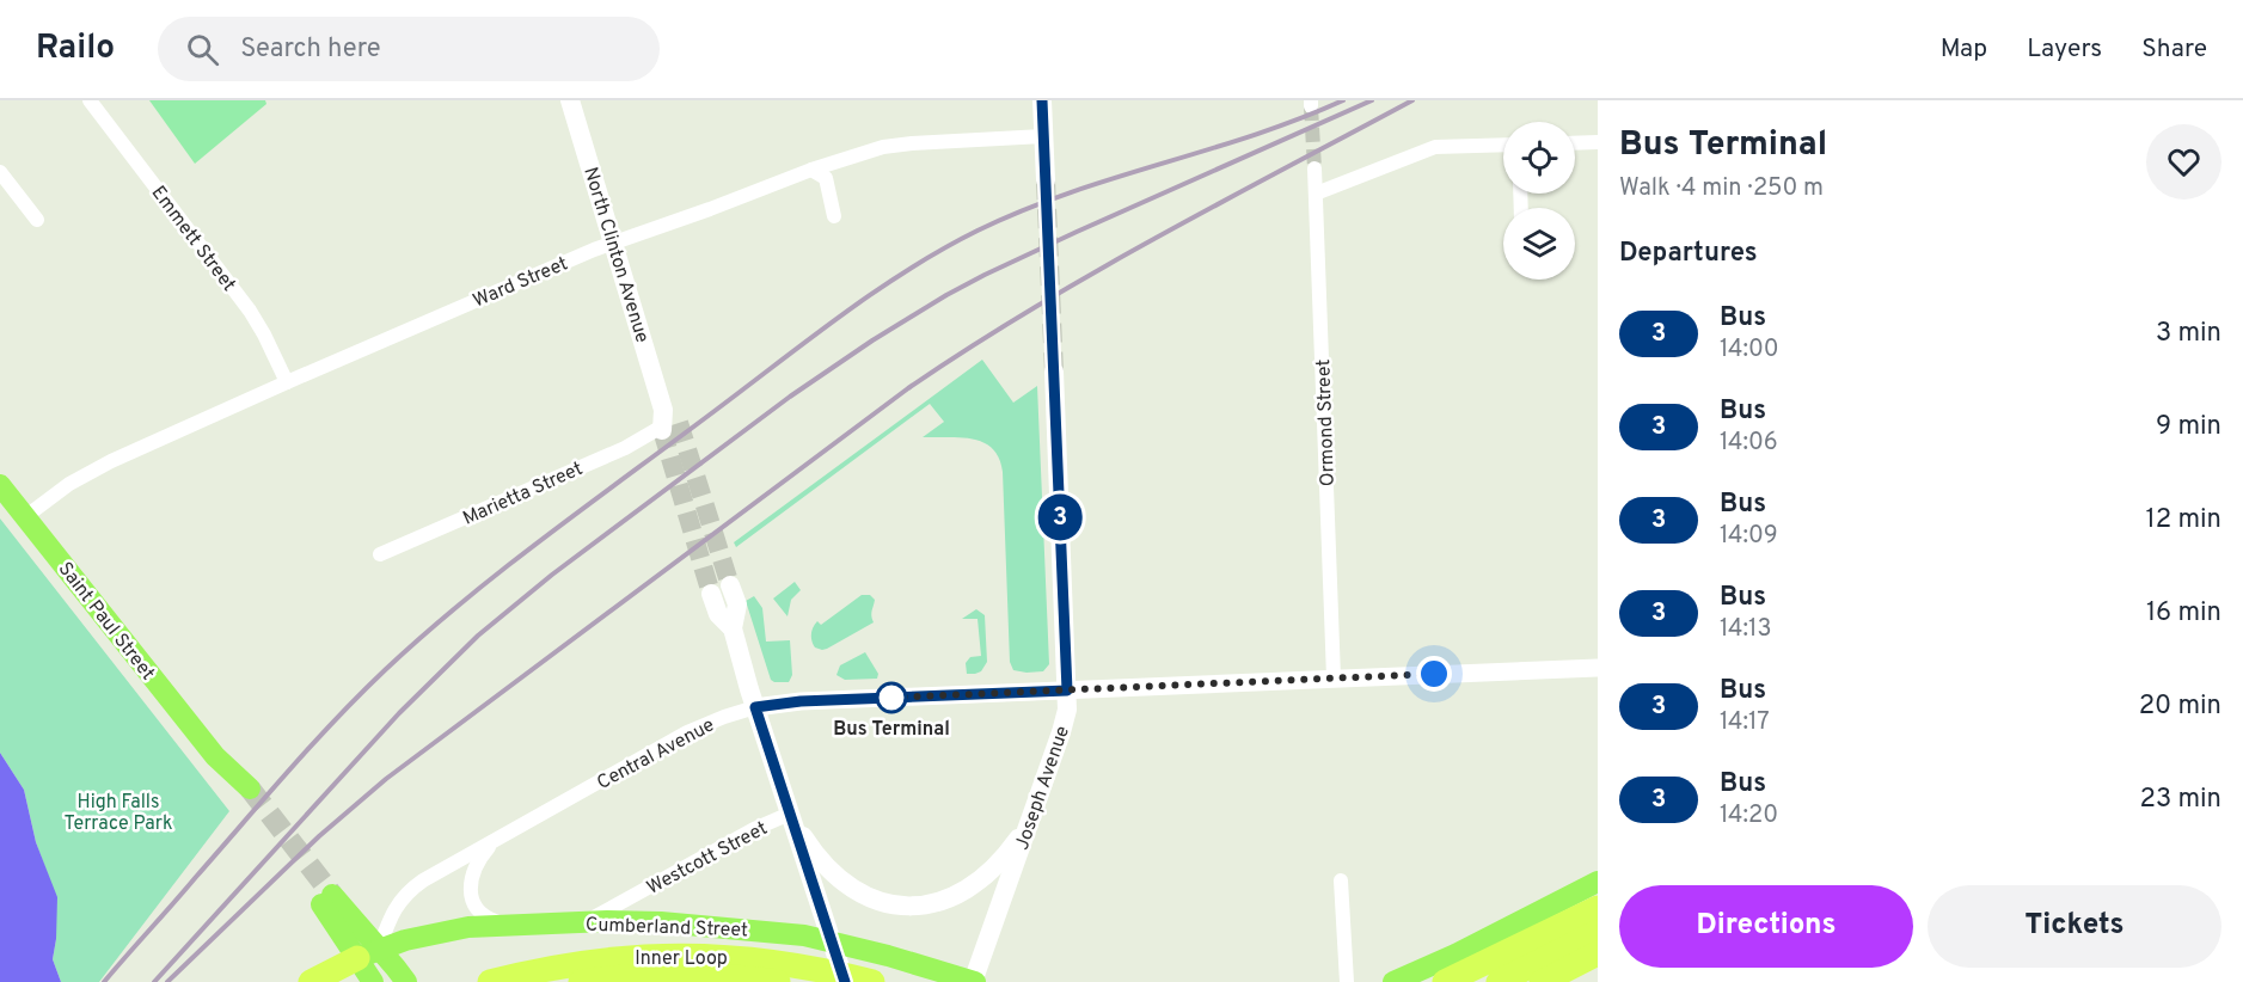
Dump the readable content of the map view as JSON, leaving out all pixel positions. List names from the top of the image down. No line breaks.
{"streets":{"highway":["Inner Loop"],"main road":["North Clinton Avenue","Saint Paul Street","Joseph Avenue","Cumberland Street"],"street":["Emmett Street","Ward Street","Ormond Street","Marietta Street","Central Avenue","Westcott Street"]},"crossings":[["Emmett Street","Ward Street"],["North Clinton Avenue","Ward Street"],["North Clinton Avenue","Marietta Street"],["Ward Street","Saint Paul Street"],["Ormond Street","Central Avenue"],["Central Avenue","Joseph Avenue"],["Central Avenue","Cumberland Street"],["Joseph Avenue","Cumberland Street"],["Westcott Street","Cumberland Street"]],"parks":["High Falls Terrace Park"],"places":["Bus Terminal"],"lines":["bus line 3"],"page":{"header":"Railo","search":"Search here","nav":["Map","Layers","Share"],"on_map":"3","heading":[["Bus Terminal","Walk · 4 min · 250 m"],"Departures"],"list":[{"mark":"3","name":"Bus","note":"14:00","value":"3 min"},{"mark":"3","name":"Bus","note":"14:06","value":"9 min"},{"mark":"3","name":"Bus","note":"14:09","value":"12 min"},{"mark":"3","name":"Bus","note":"14:13","value":"16 min"},{"mark":"3","name":"Bus","note":"14:17","value":"20 min"},{"mark":"3","name":"Bus","note":"14:20","value":"23 min"}],"buttons":["Directions","Tickets"]}}
